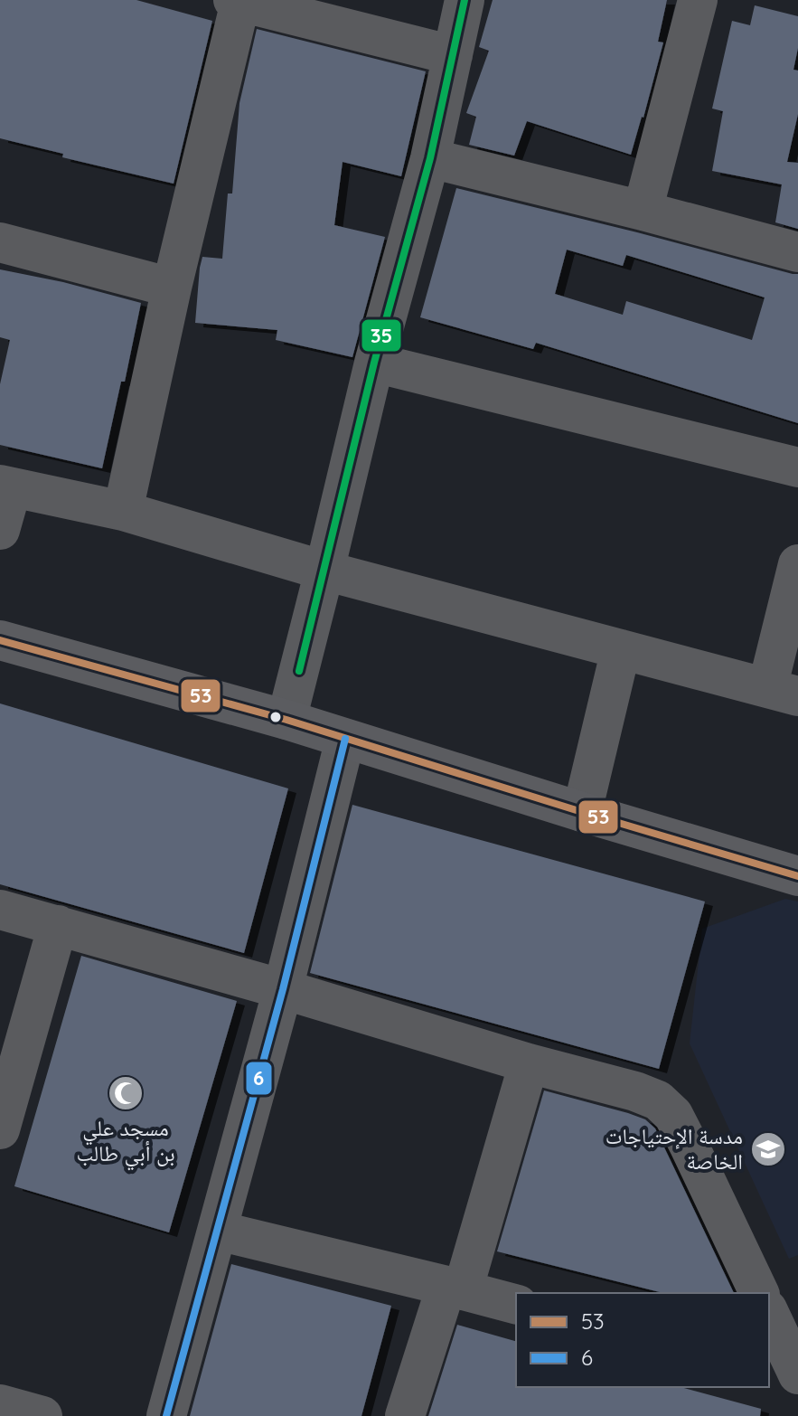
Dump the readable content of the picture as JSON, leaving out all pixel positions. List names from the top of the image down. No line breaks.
{"places":{"mosque":["مسجد علي بن أبي طالب"],"school or university":["مدسة الإحتياجات الخاصة"]},"lines":["transit line 35","transit line 53","transit line 6"],"legend":["53","6"]}
